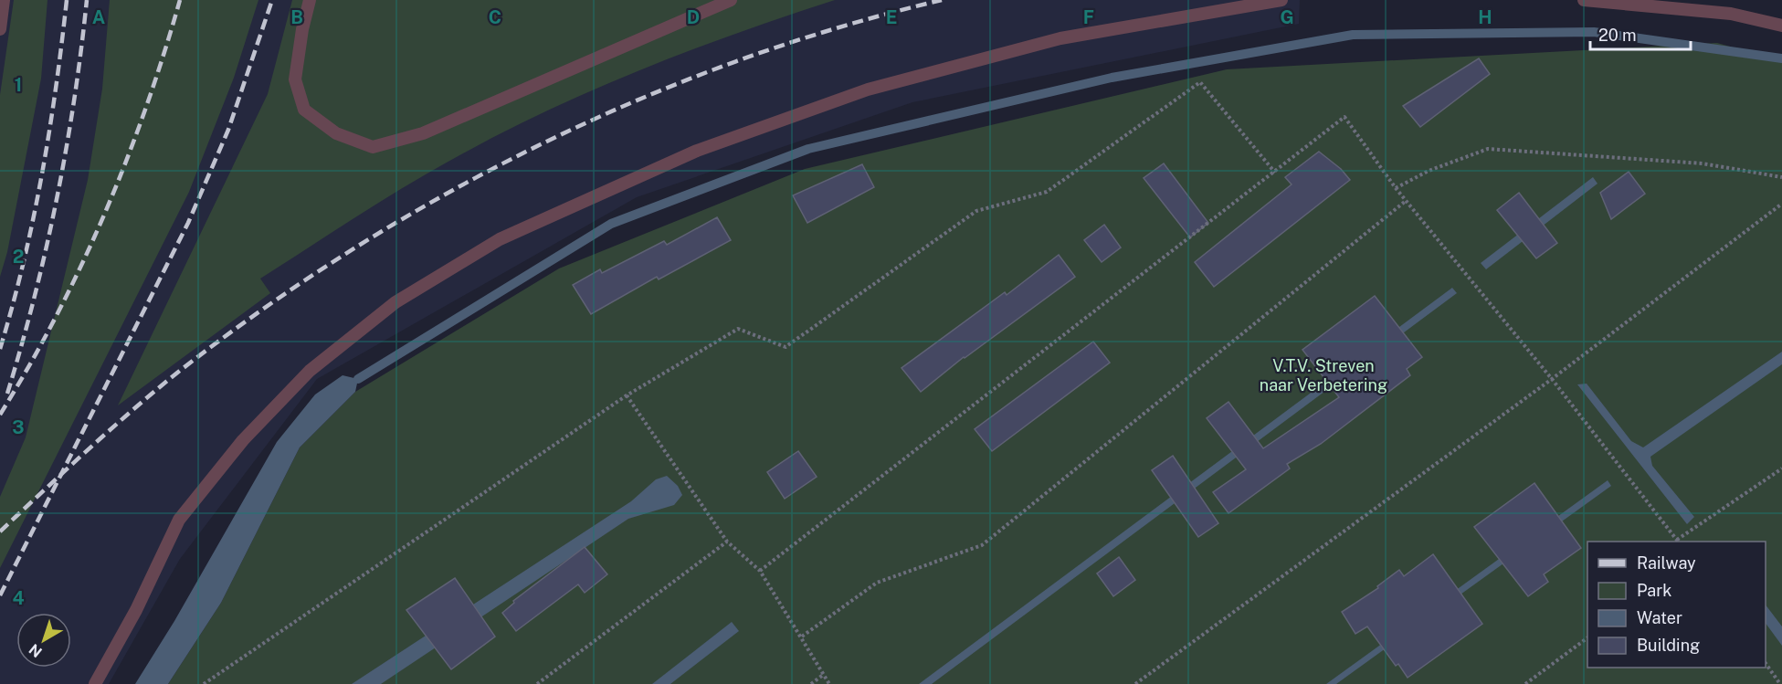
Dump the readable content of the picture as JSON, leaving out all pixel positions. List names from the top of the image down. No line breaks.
{"parks":["V.T.V. Streven naar Verbetering"],"legend":["Railway","Park","Water","Building"],"scale_bar":"20 m","north":"bottom left","grid":{"columns":["A","B","C","D","E","F","G","H"],"rows":["1","2","3","4"]}}
